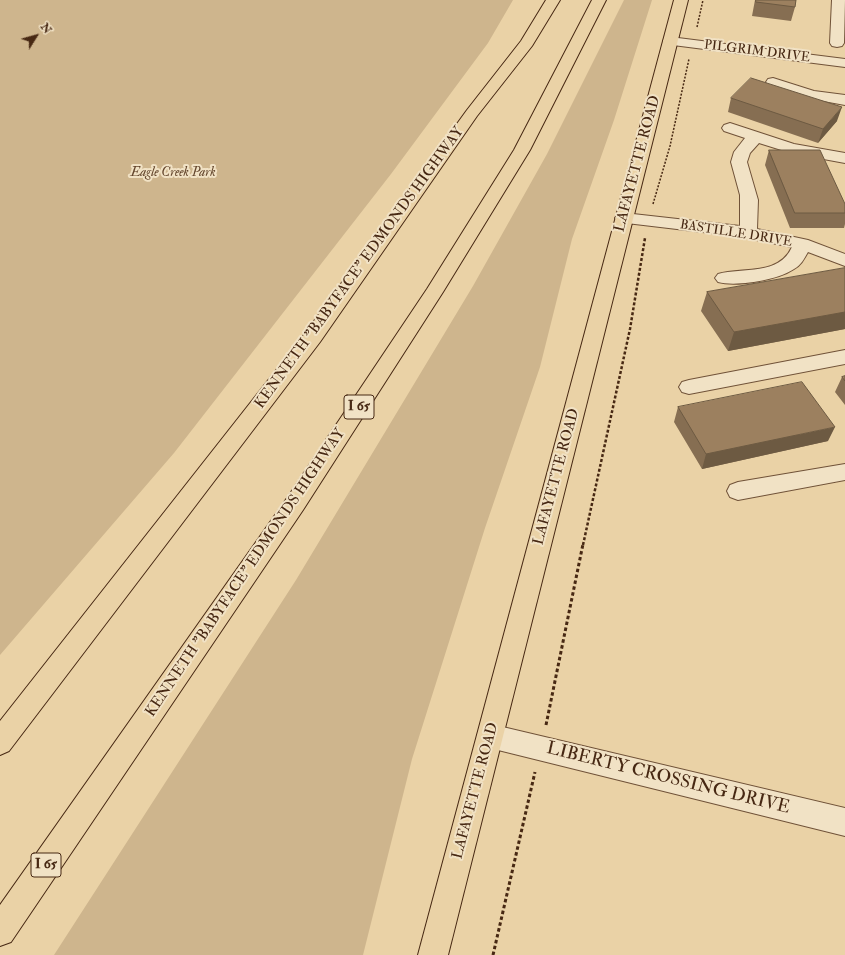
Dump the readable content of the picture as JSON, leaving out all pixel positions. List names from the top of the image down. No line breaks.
{"streets":{"main road":["LAFAYETTE ROAD","KENNETH \"BABYFACE\" EDMONDS HIGHWAY","I 65"],"street":["PILGRIM DRIVE","BASTILLE DRIVE","LIBERTY CROSSING DRIVE"]},"crossings":[["PILGRIM DRIVE","LAFAYETTE ROAD"],["LAFAYETTE ROAD","BASTILLE DRIVE"],["LAFAYETTE ROAD","LIBERTY CROSSING DRIVE"]],"parks":["Eagle Creek Park"],"north":"top right"}
